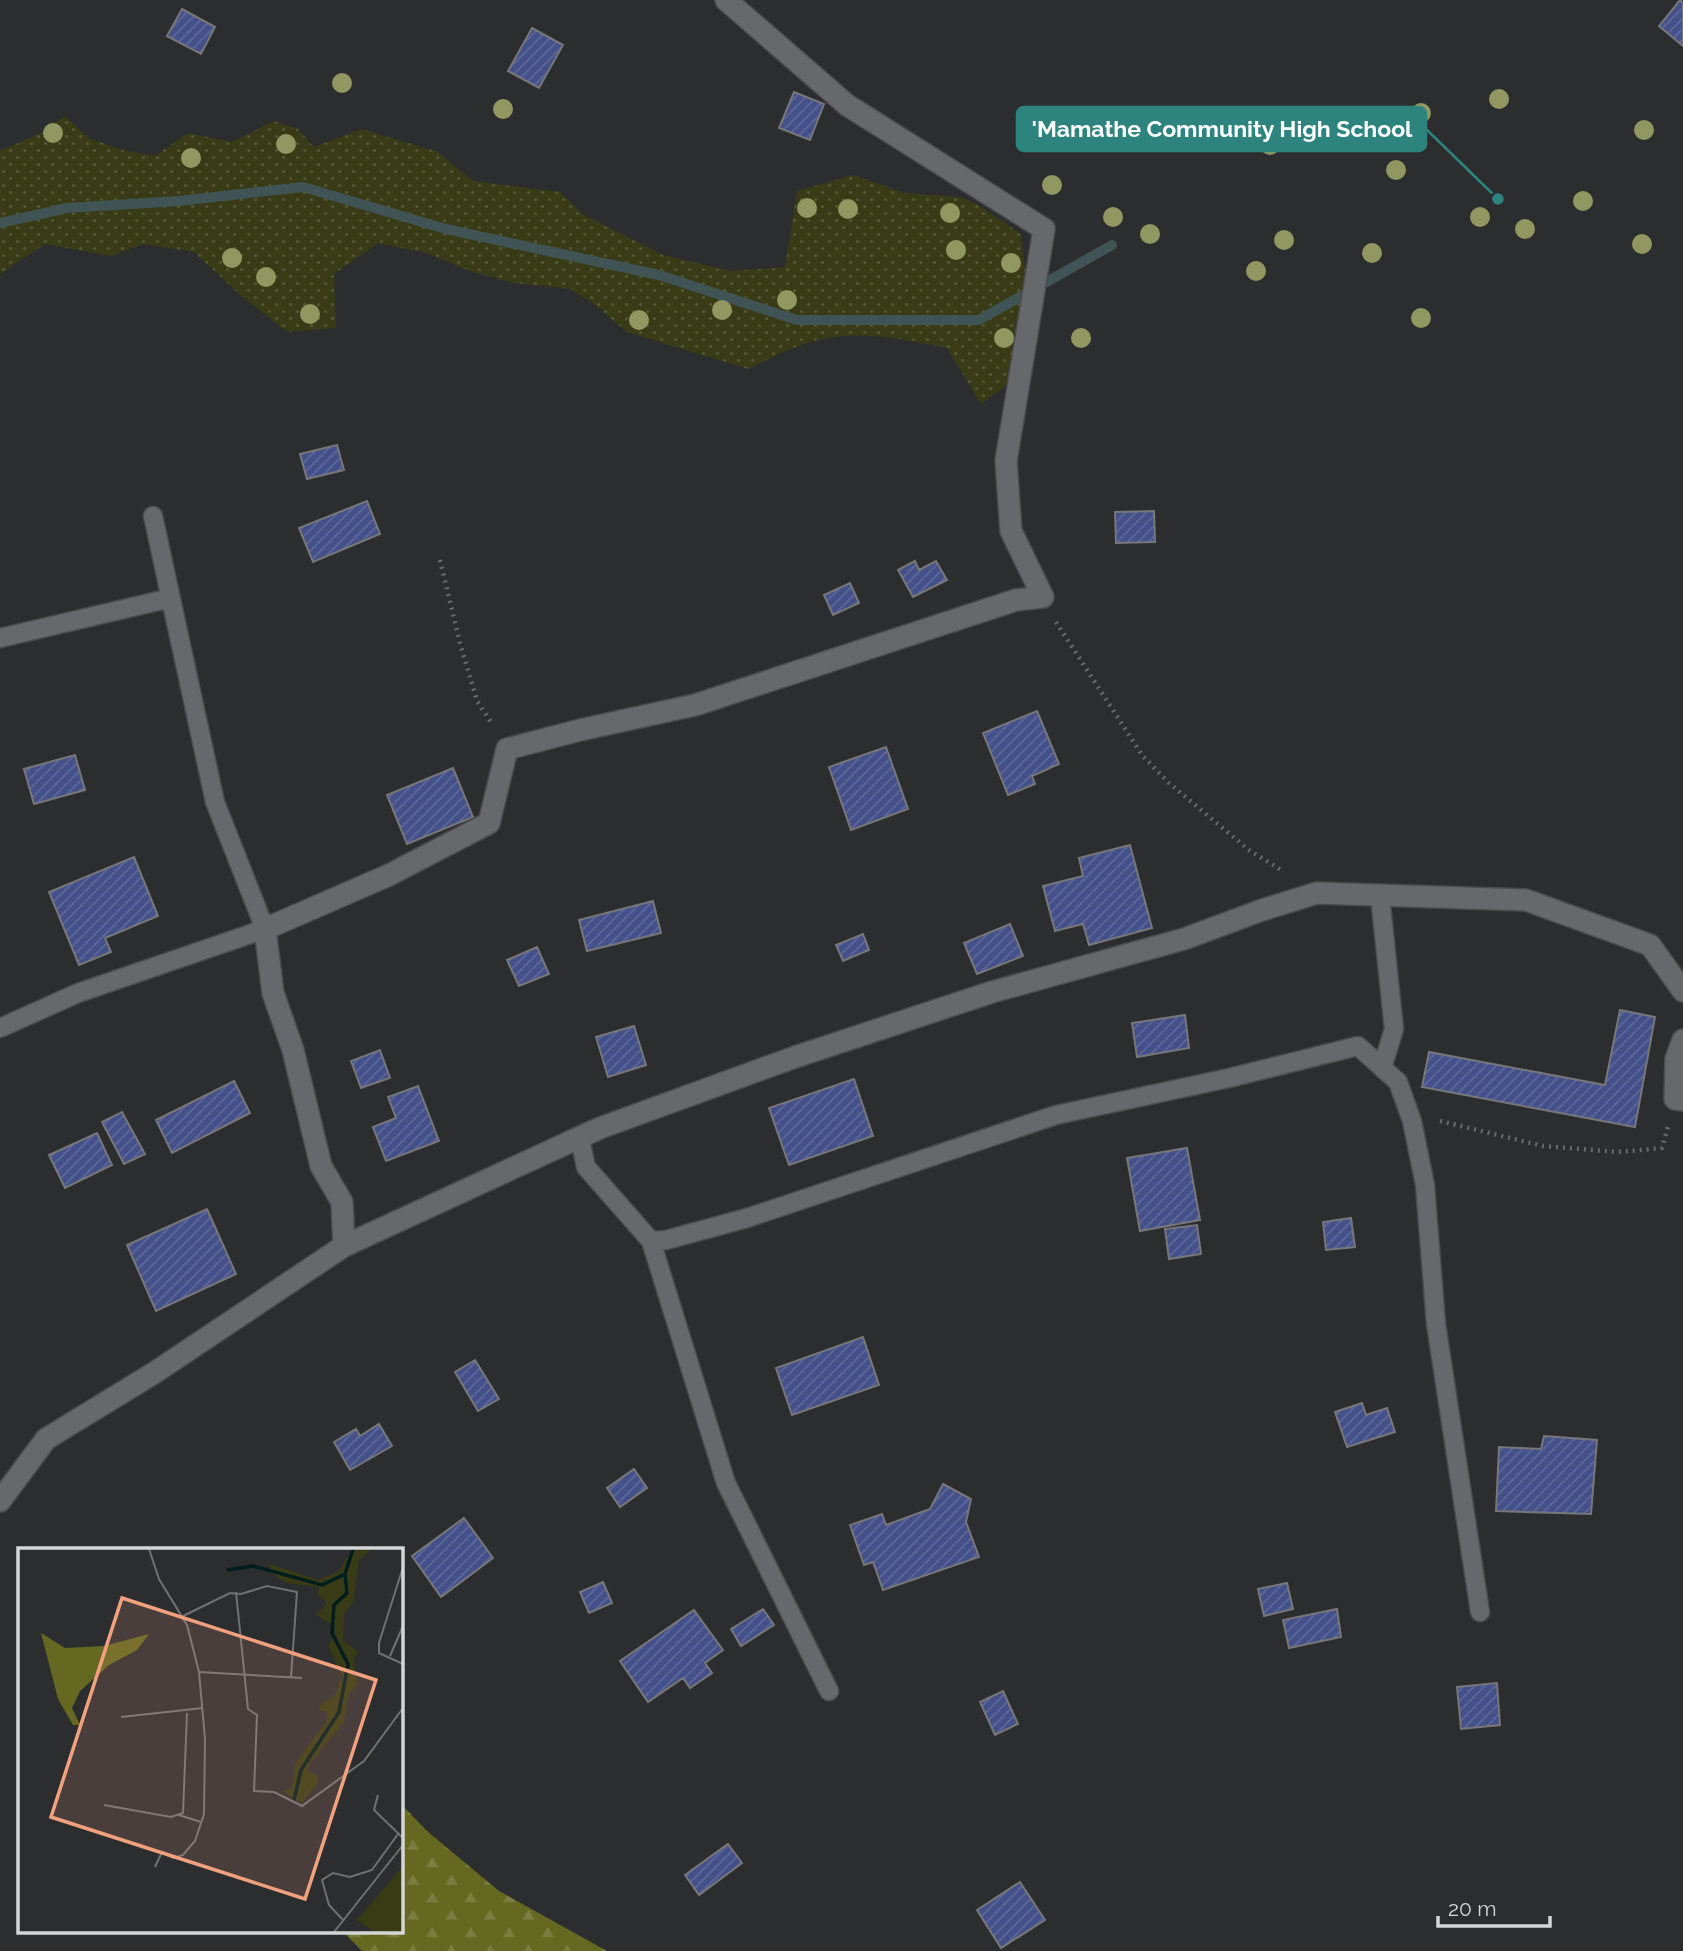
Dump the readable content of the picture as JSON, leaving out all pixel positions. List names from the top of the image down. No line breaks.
{"places":["'Mamathe Community High School"],"scale_bar":"20 m"}
